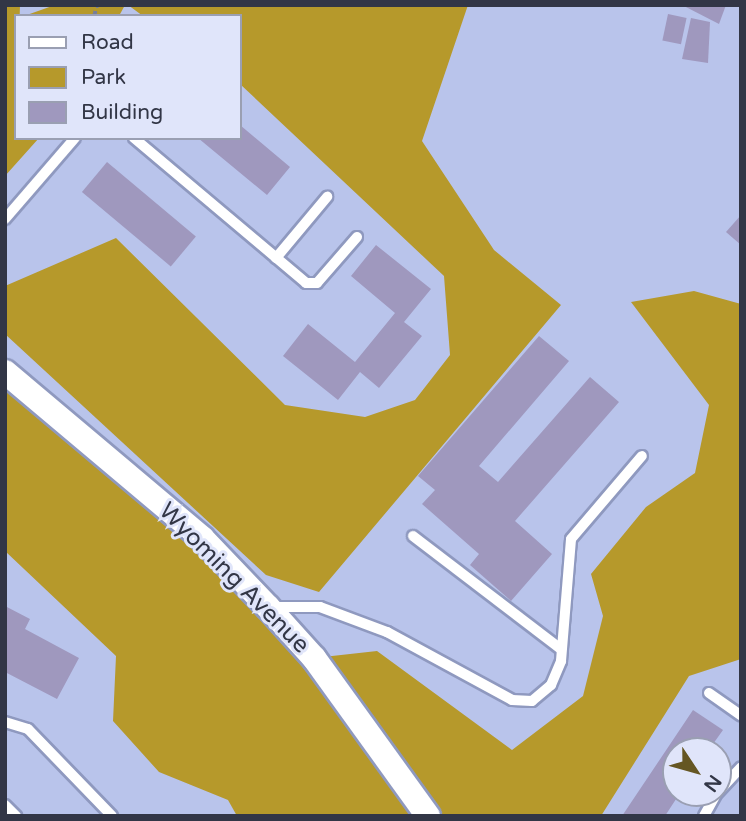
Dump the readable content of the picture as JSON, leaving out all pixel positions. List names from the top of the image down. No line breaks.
{"streets":{"street":["Wyoming Avenue"]},"legend":["Road","Park","Building"],"north":"bottom right"}
